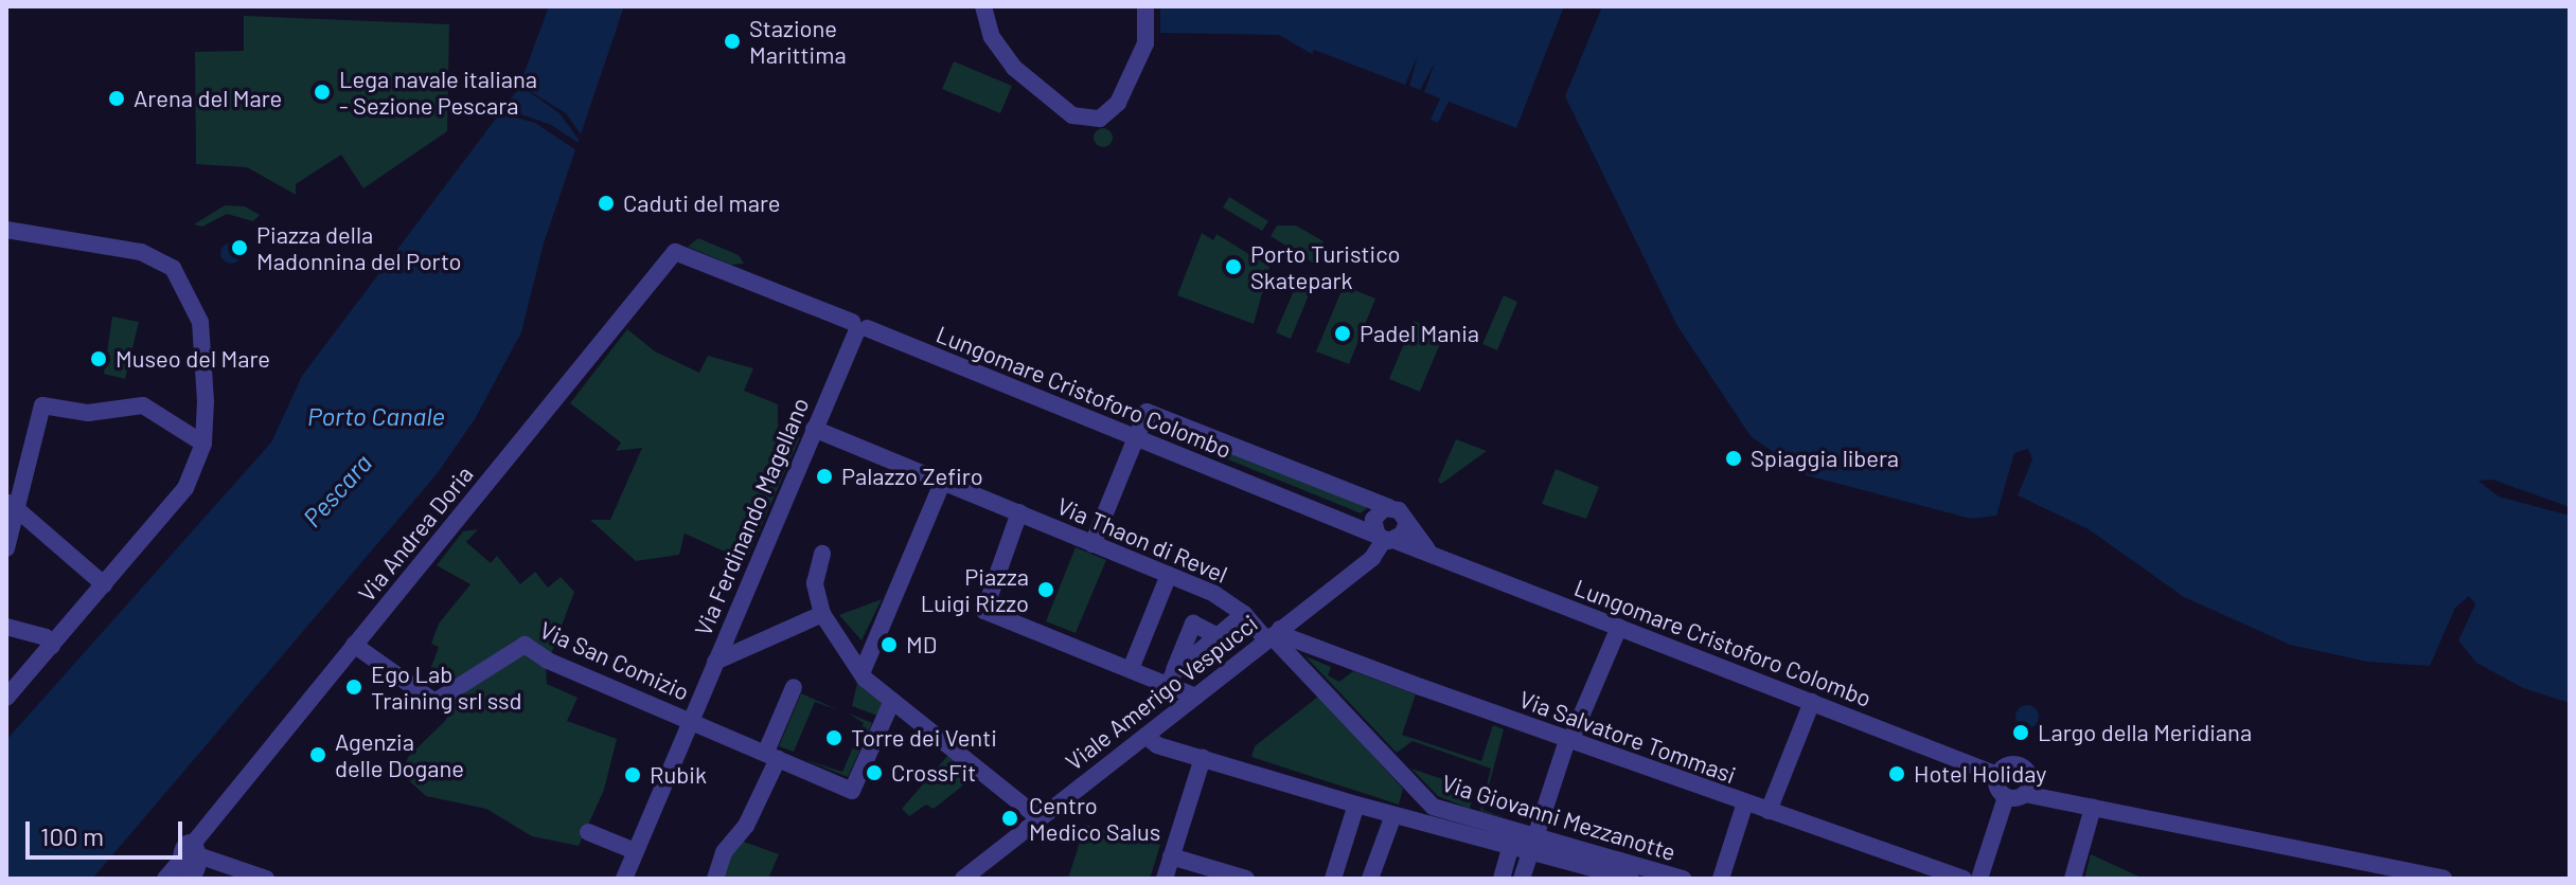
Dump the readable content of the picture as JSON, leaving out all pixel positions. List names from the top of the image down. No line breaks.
{"streets":{"street":["Lungomare Cristoforo Colombo","Via Ferdinando Magellano","Via Andrea Doria","Via Thaon di Revel","Via San Comizio","Viale Amerigo Vespucci","Via Salvatore Tommasi","Via Giovanni Mezzanotte"]},"crossings":[["Lungomare Cristoforo Colombo","Via Ferdinando Magellano"],["Lungomare Cristoforo Colombo","Via Andrea Doria"],["Lungomare Cristoforo Colombo","Viale Amerigo Vespucci"],["Via Ferdinando Magellano","Via Thaon di Revel"],["Via Ferdinando Magellano","Via San Comizio"],["Via Andrea Doria","Via San Comizio"],["Via Thaon di Revel","Viale Amerigo Vespucci"],["Via Thaon di Revel","Via Salvatore Tommasi"],["Via Thaon di Revel","Via Giovanni Mezzanotte"],["Viale Amerigo Vespucci","Via Salvatore Tommasi"],["Viale Amerigo Vespucci","Via Giovanni Mezzanotte"],["Via Salvatore Tommasi","Via Giovanni Mezzanotte"]],"water":["Porto Canale","Pescara"],"places":["Stazione Marittima","Lega navale italiana - Sezione Pescara","Arena del Mare","Caduti del mare","Piazza della Madonnina del Porto","Porto Turistico Skatepark","Padel Mania","Museo del Mare","Spiaggia libera","Palazzo Zefiro","Piazza Luigi Rizzo","MD","Ego Lab Training srl ssd","Largo della Meridiana","Torre dei Venti","Agenzia delle Dogane","CrossFit","Hotel Holiday","Rubik","Centro Medico Salus"],"scale_bar":"100 m"}
